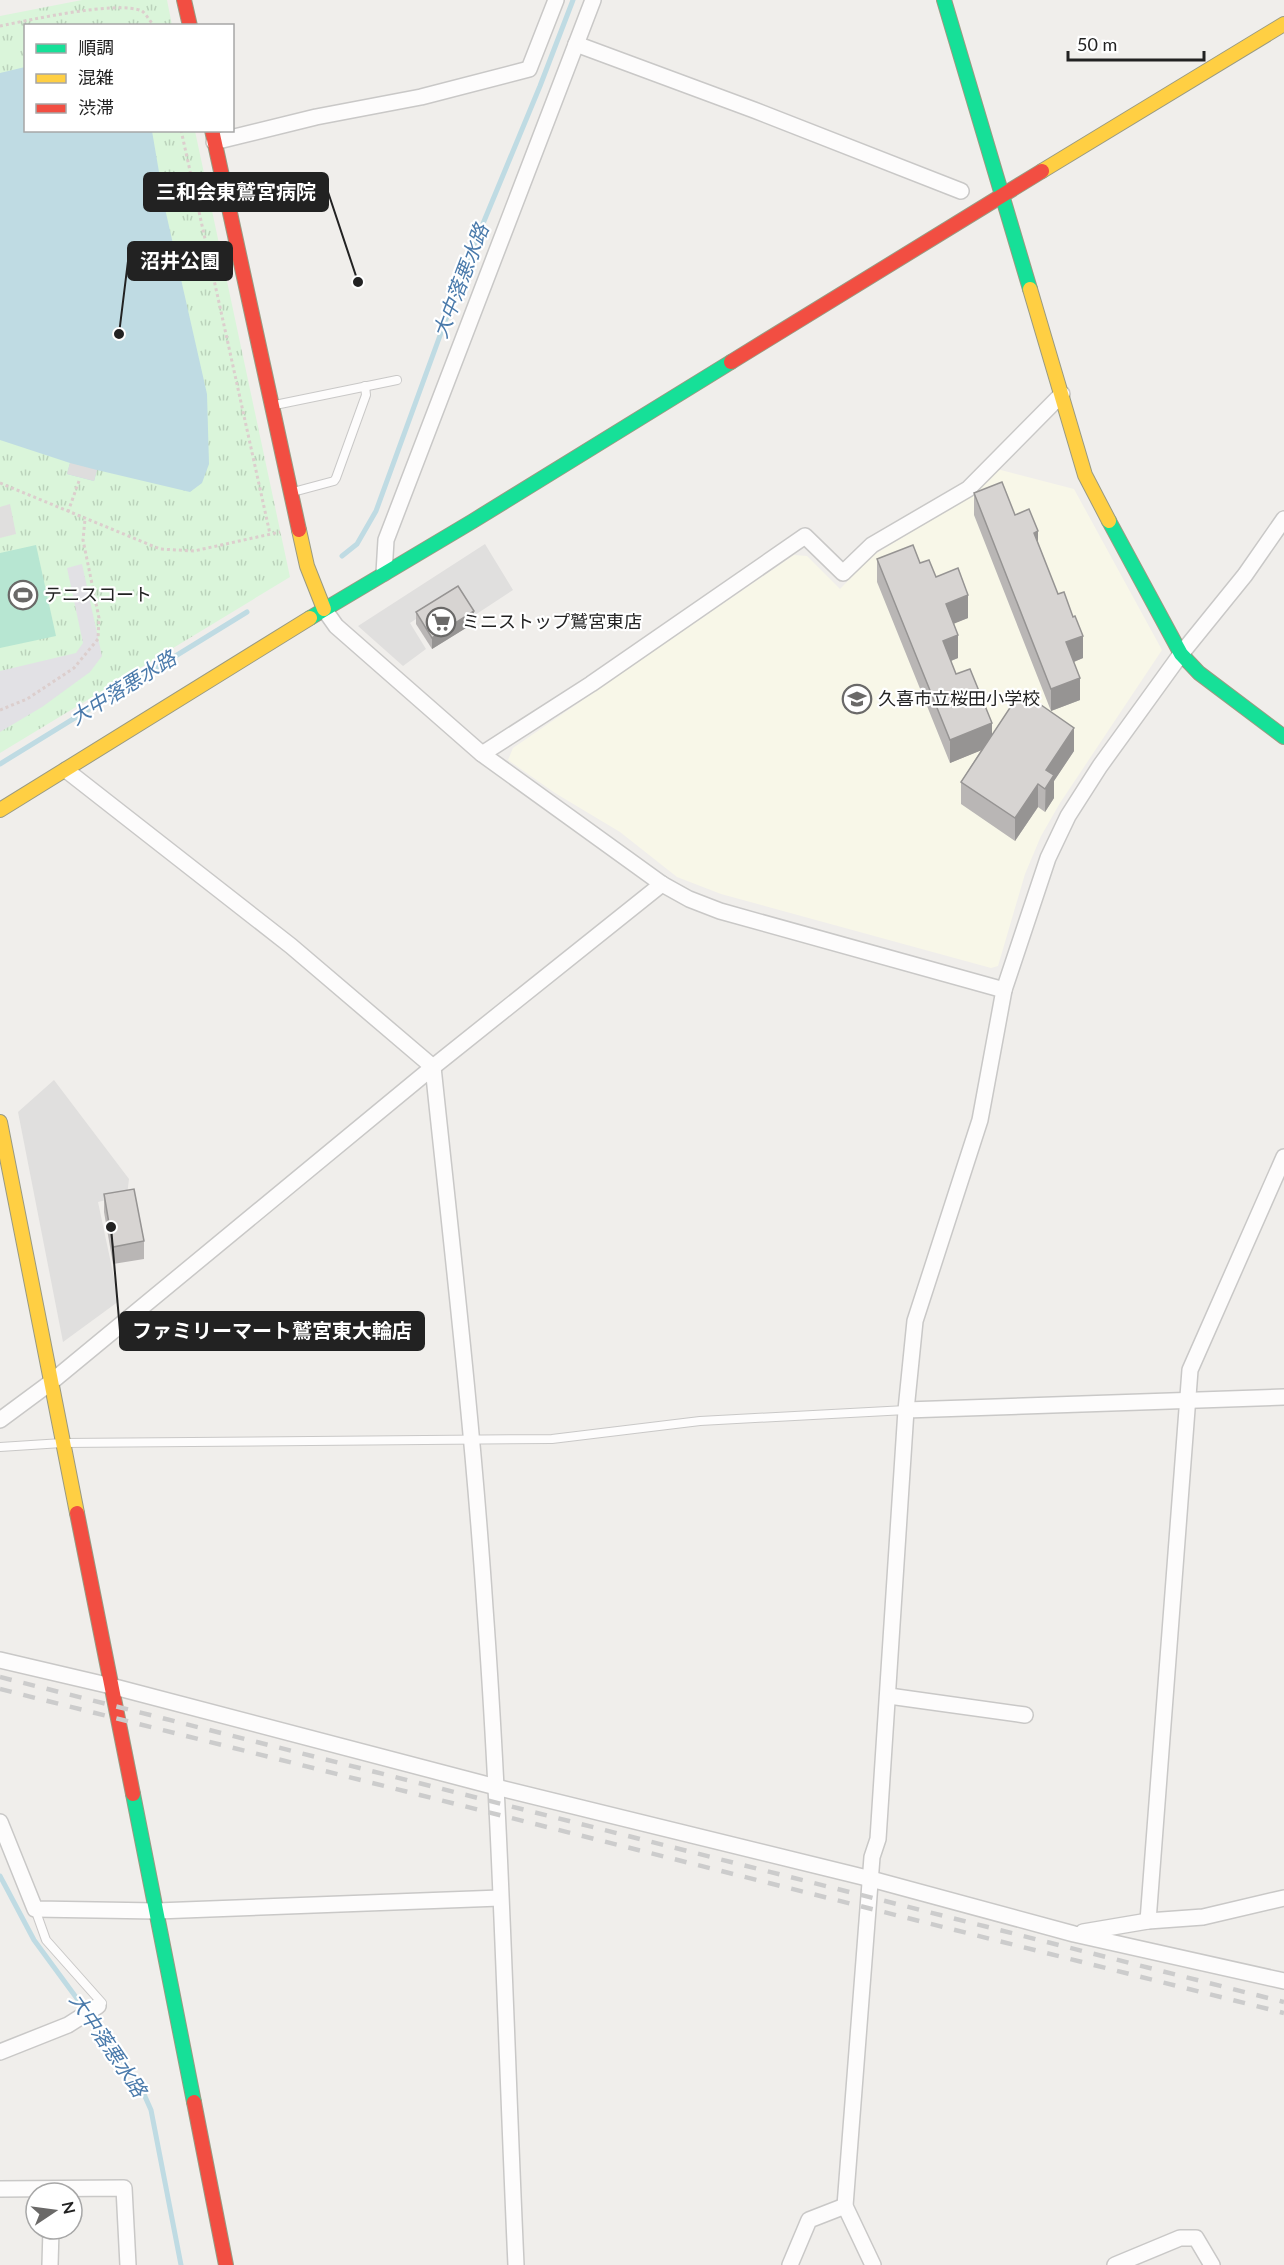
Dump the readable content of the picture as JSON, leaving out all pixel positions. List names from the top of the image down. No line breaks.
{"water":["大中落悪水路"],"places":{"other":["三和会東鷲宮病院","沼井公園","ファミリーマート鷲宮東大輪店"],"sports":["テニスコート"],"supermarket":["ミニストップ鷲宮東店"],"school or university":["久喜市立桜田小学校"]},"legend":["順調","混雑","渋滞"],"scale_bar":"50 m","north":"right"}
